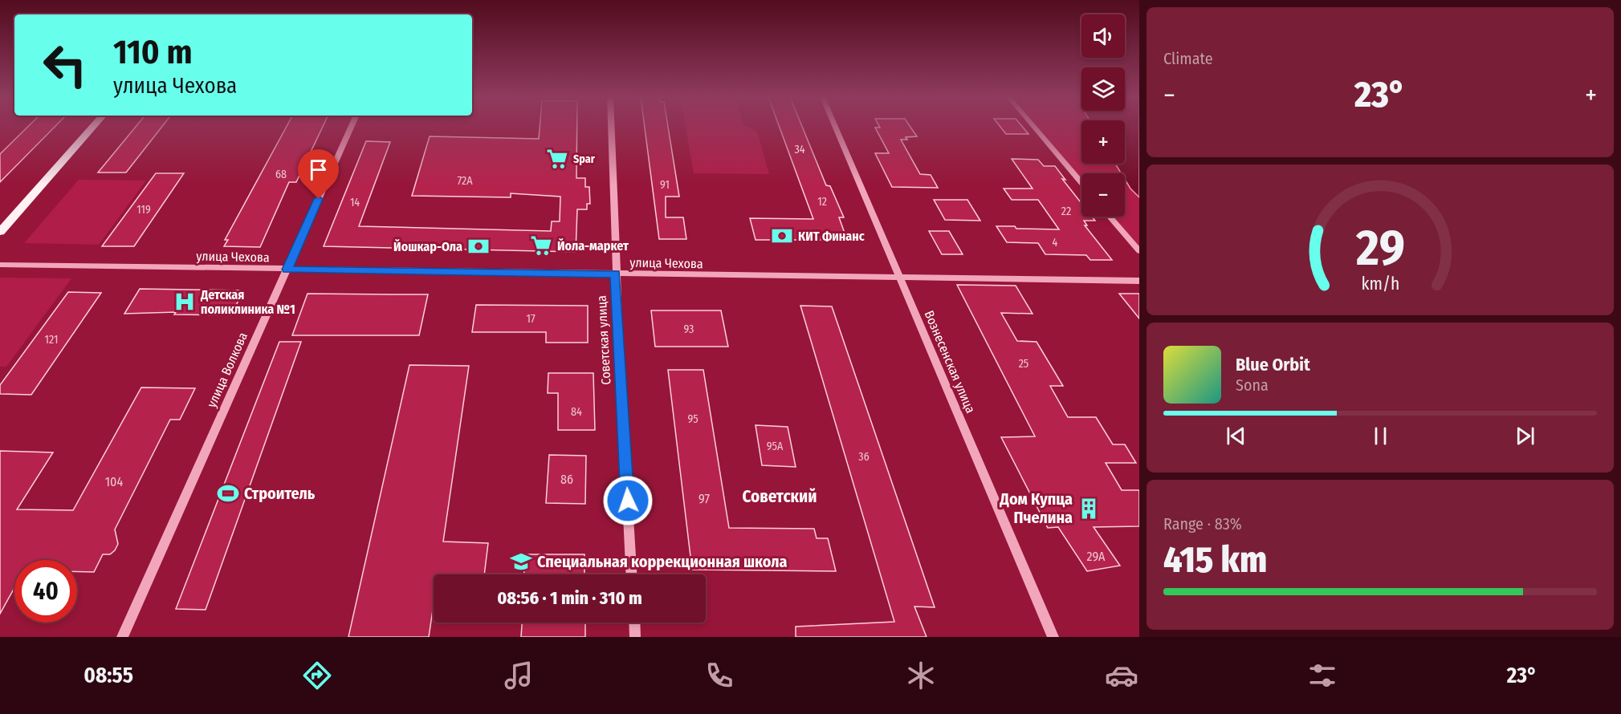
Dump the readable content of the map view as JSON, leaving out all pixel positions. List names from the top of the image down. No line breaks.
{"streets":{"street":["улица Чехова","Советская улица","Вознесенская улица","улица Волкова"]},"crossings":[["улица Чехова","Советская улица"],["улица Чехова","Вознесенская улица"],["улица Чехова","улица Волкова"]],"districts":["Советский"],"places":{"supermarket":["Spar","Йола-маркет"],"bank":["КИТ Финанс","Йошкар-Ола"],"hospital":["Детская поликлиника №1"],"sports":["Строитель"],"building":["Дом Купца Пчелина"],"school or university":["Специальная коррекционная школа"]},"house_numbers":["34","68","72А","91","12","14","119","22","4","17","93","121","25","84","95","95А","36","86","104","97","29А"],"page":{"tile":["Climate",["Range · 83%","415 km"]],"map_buttons":["+","−"],"turn":["110 m","улица Чехова"],"heat":["−","23°","+"],"song":["Blue Orbit","Sona"],"limit":"40","trip":"08:56 · 1 min · 310 m","tabs":["08:55","23°"],"gauge":["29","km/h"]}}
